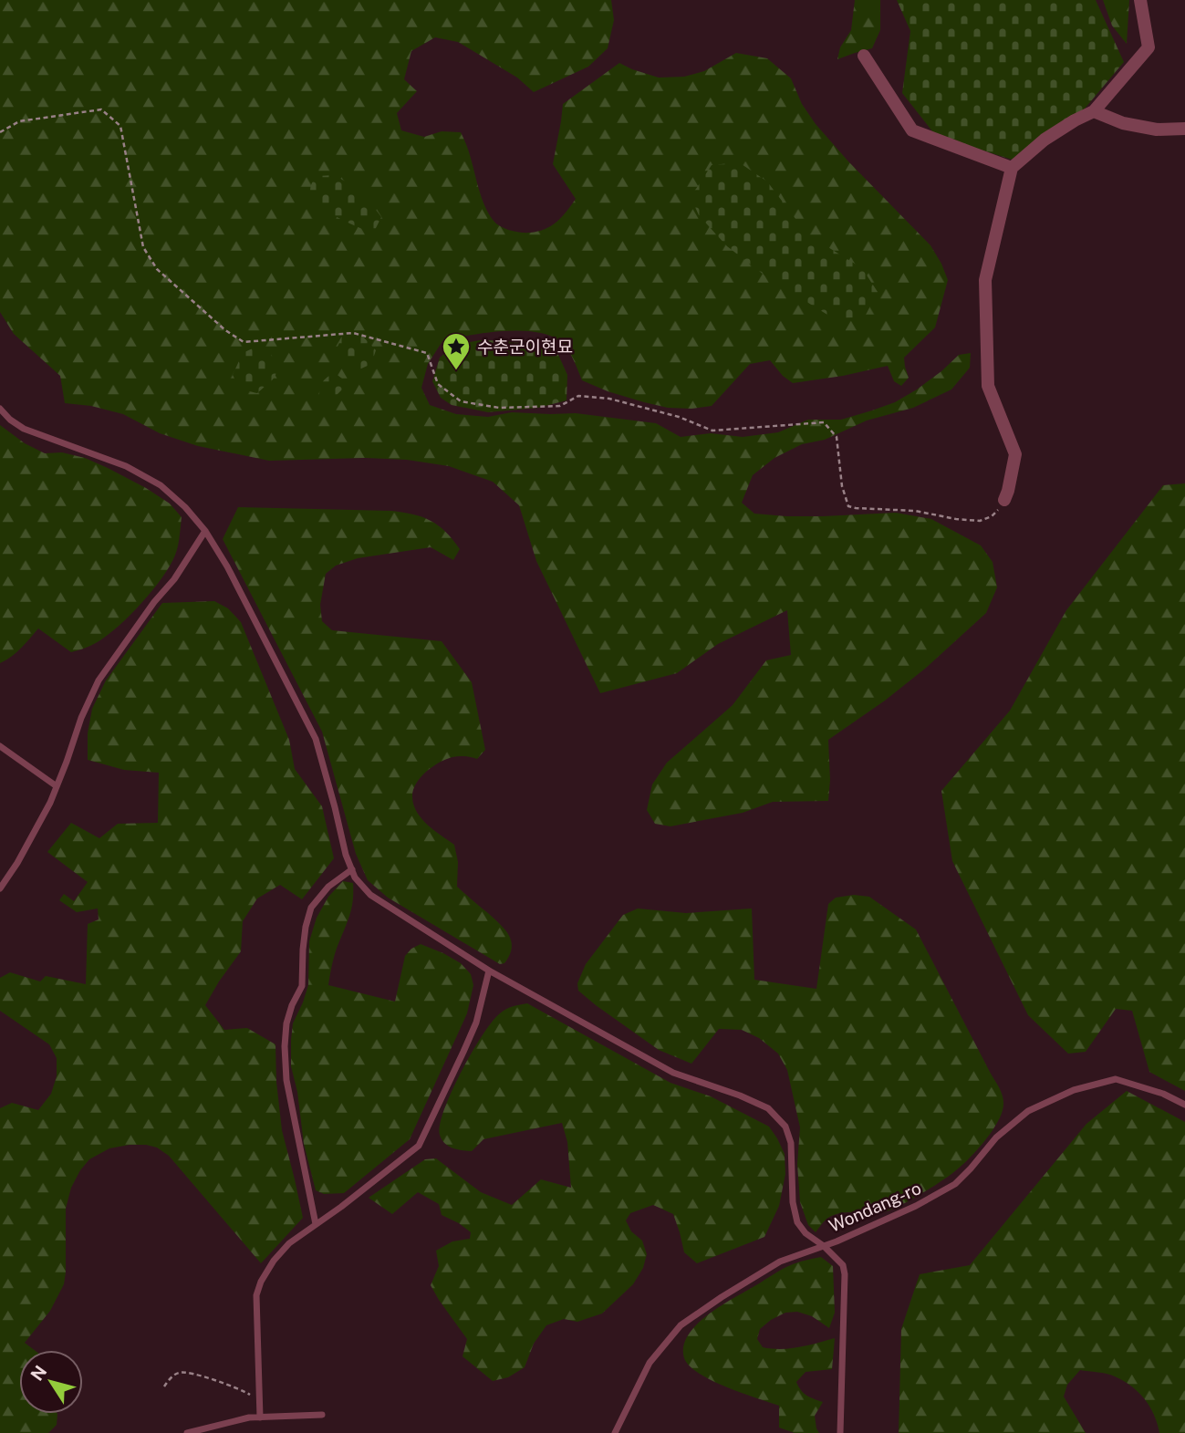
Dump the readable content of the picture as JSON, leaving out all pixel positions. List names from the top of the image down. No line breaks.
{"streets":{"lane":["Wondang-ro"]},"places":{"place":["수춘군이현묘"]},"north":"top left"}
